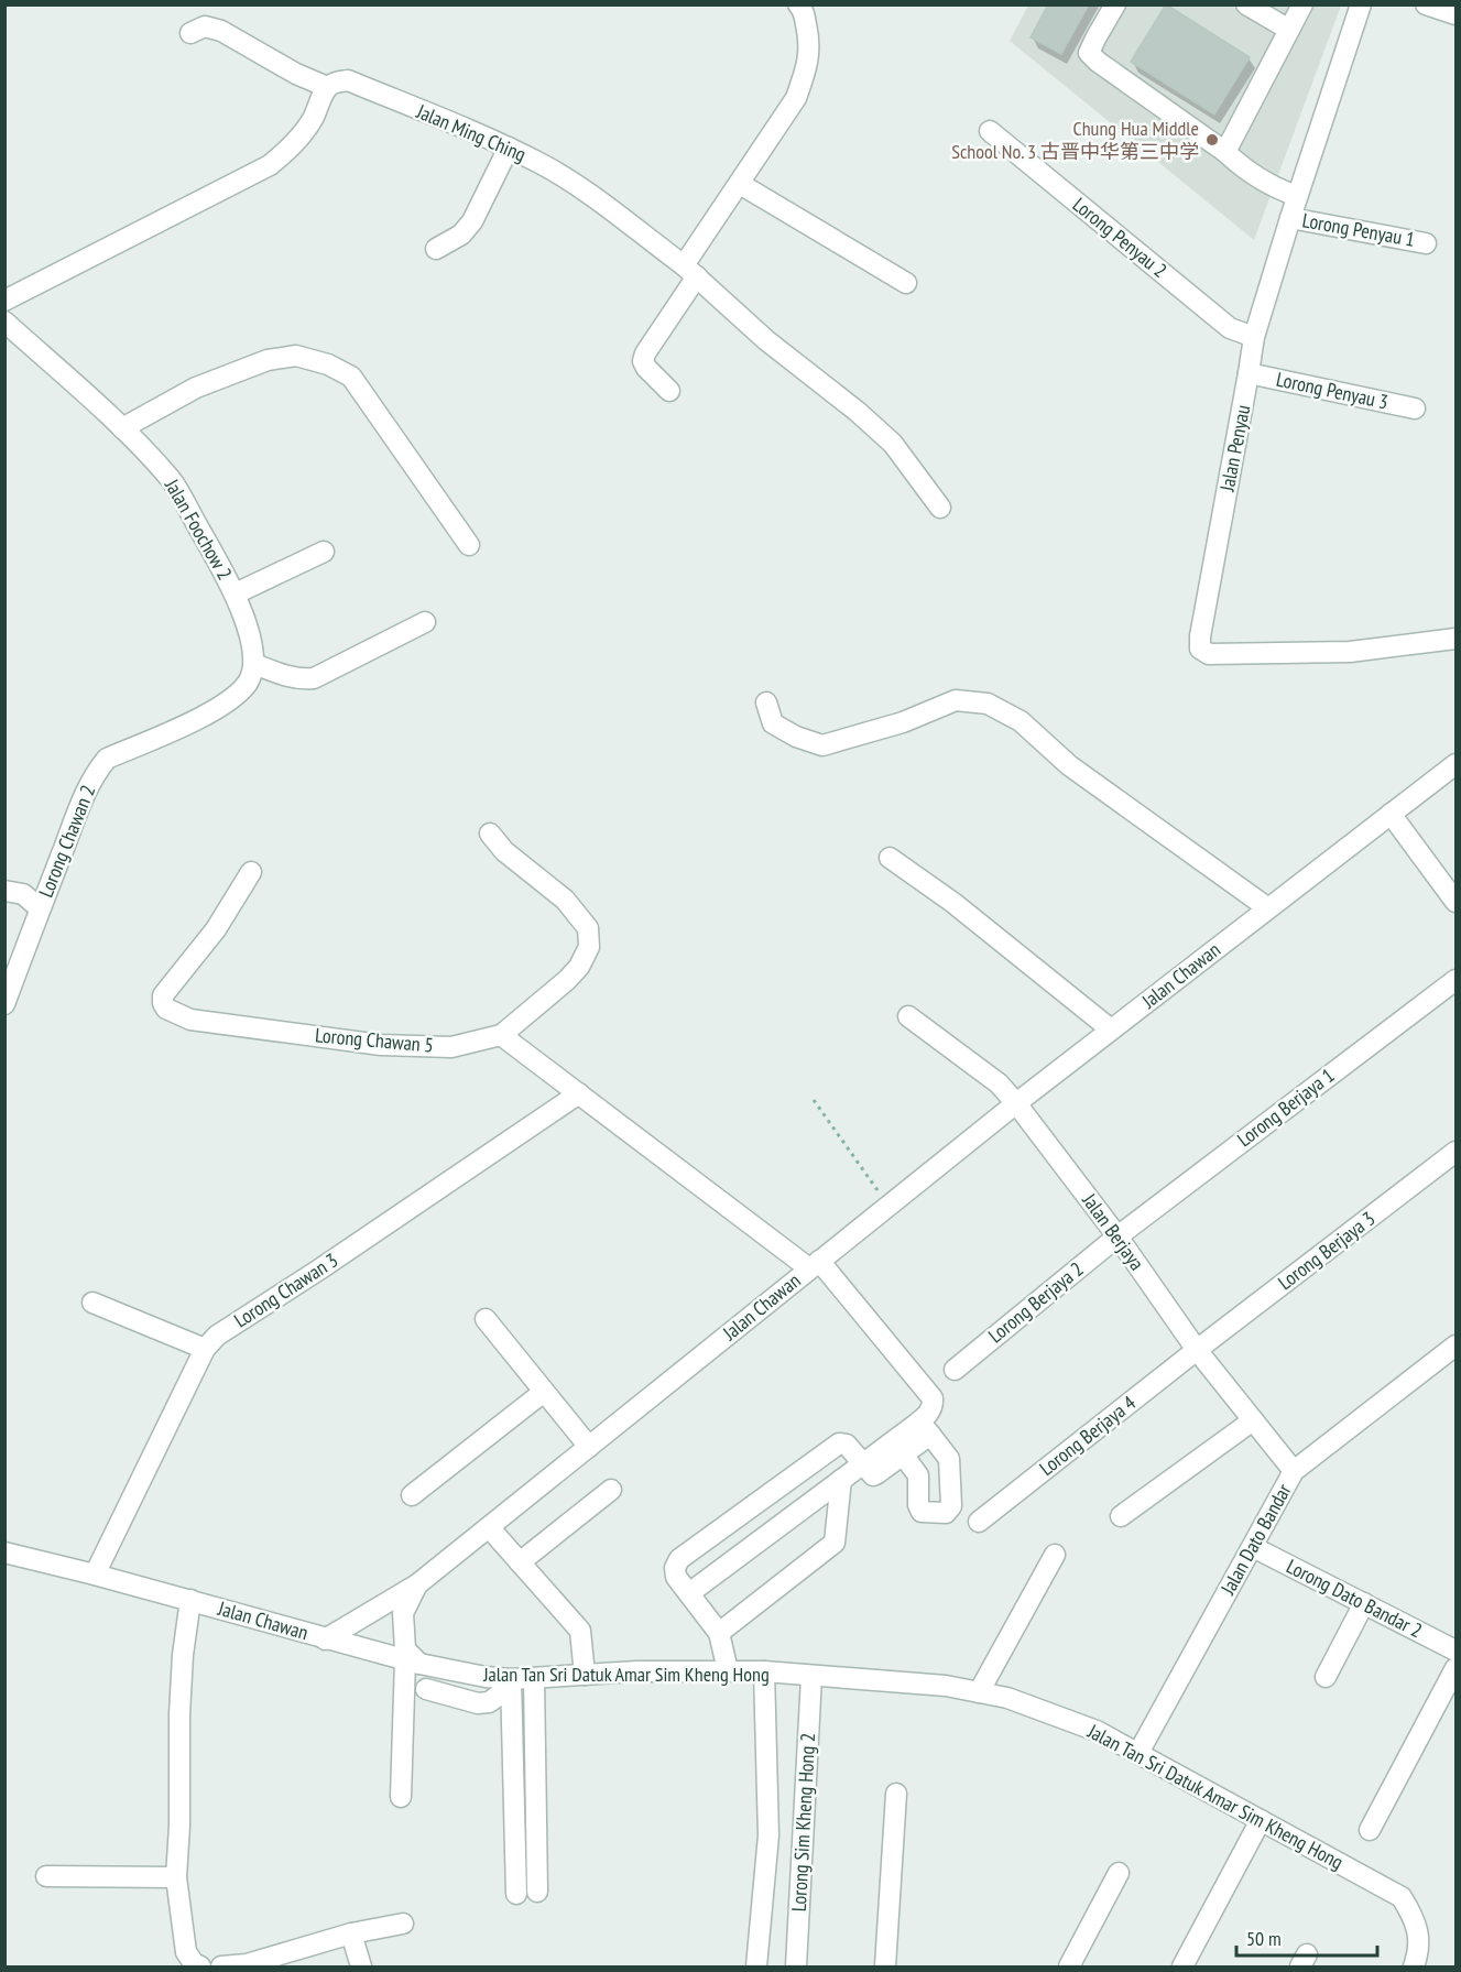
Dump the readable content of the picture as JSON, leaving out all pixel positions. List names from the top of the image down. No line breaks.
{"streets":{"street":["Jalan Ming Ching","Lorong Penyau 1","Lorong Penyau 2","Lorong Penyau 3","Jalan Penyau","Jalan Foochow 2","Lorong Chawan 2","Jalan Chawan","Lorong Chawan 5","Lorong Berjaya 1","Jalan Berjaya","Lorong Berjaya 3","Lorong Chawan 3","Lorong Berjaya 2","Lorong Berjaya 4","Jalan Dato Bandar","Lorong Dato Bandar 2","Jalan Tan Sri Datuk Amar Sim Kheng Hong","Lorong Sim Kheng Hong 2"]},"crossings":[["Lorong Penyau 1","Jalan Penyau"],["Lorong Penyau 2","Jalan Penyau"],["Lorong Penyau 3","Jalan Penyau"],["Jalan Foochow 2","Lorong Chawan 2"],["Jalan Chawan","Jalan Berjaya"],["Jalan Chawan","Lorong Chawan 3"],["Jalan Chawan","Jalan Tan Sri Datuk Amar Sim Kheng Hong"],["Lorong Berjaya 1","Jalan Berjaya"],["Lorong Berjaya 1","Lorong Berjaya 2"],["Jalan Berjaya","Lorong Berjaya 3"],["Jalan Berjaya","Lorong Berjaya 2"],["Jalan Berjaya","Lorong Berjaya 4"],["Jalan Berjaya","Jalan Dato Bandar"],["Lorong Berjaya 3","Lorong Berjaya 4"],["Jalan Dato Bandar","Lorong Dato Bandar 2"],["Jalan Dato Bandar","Jalan Tan Sri Datuk Amar Sim Kheng Hong"],["Jalan Tan Sri Datuk Amar Sim Kheng Hong","Lorong Sim Kheng Hong 2"]],"places":["Chung Hua Middle School No. 3 古晋中华第三中学"],"scale_bar":"50 m"}
